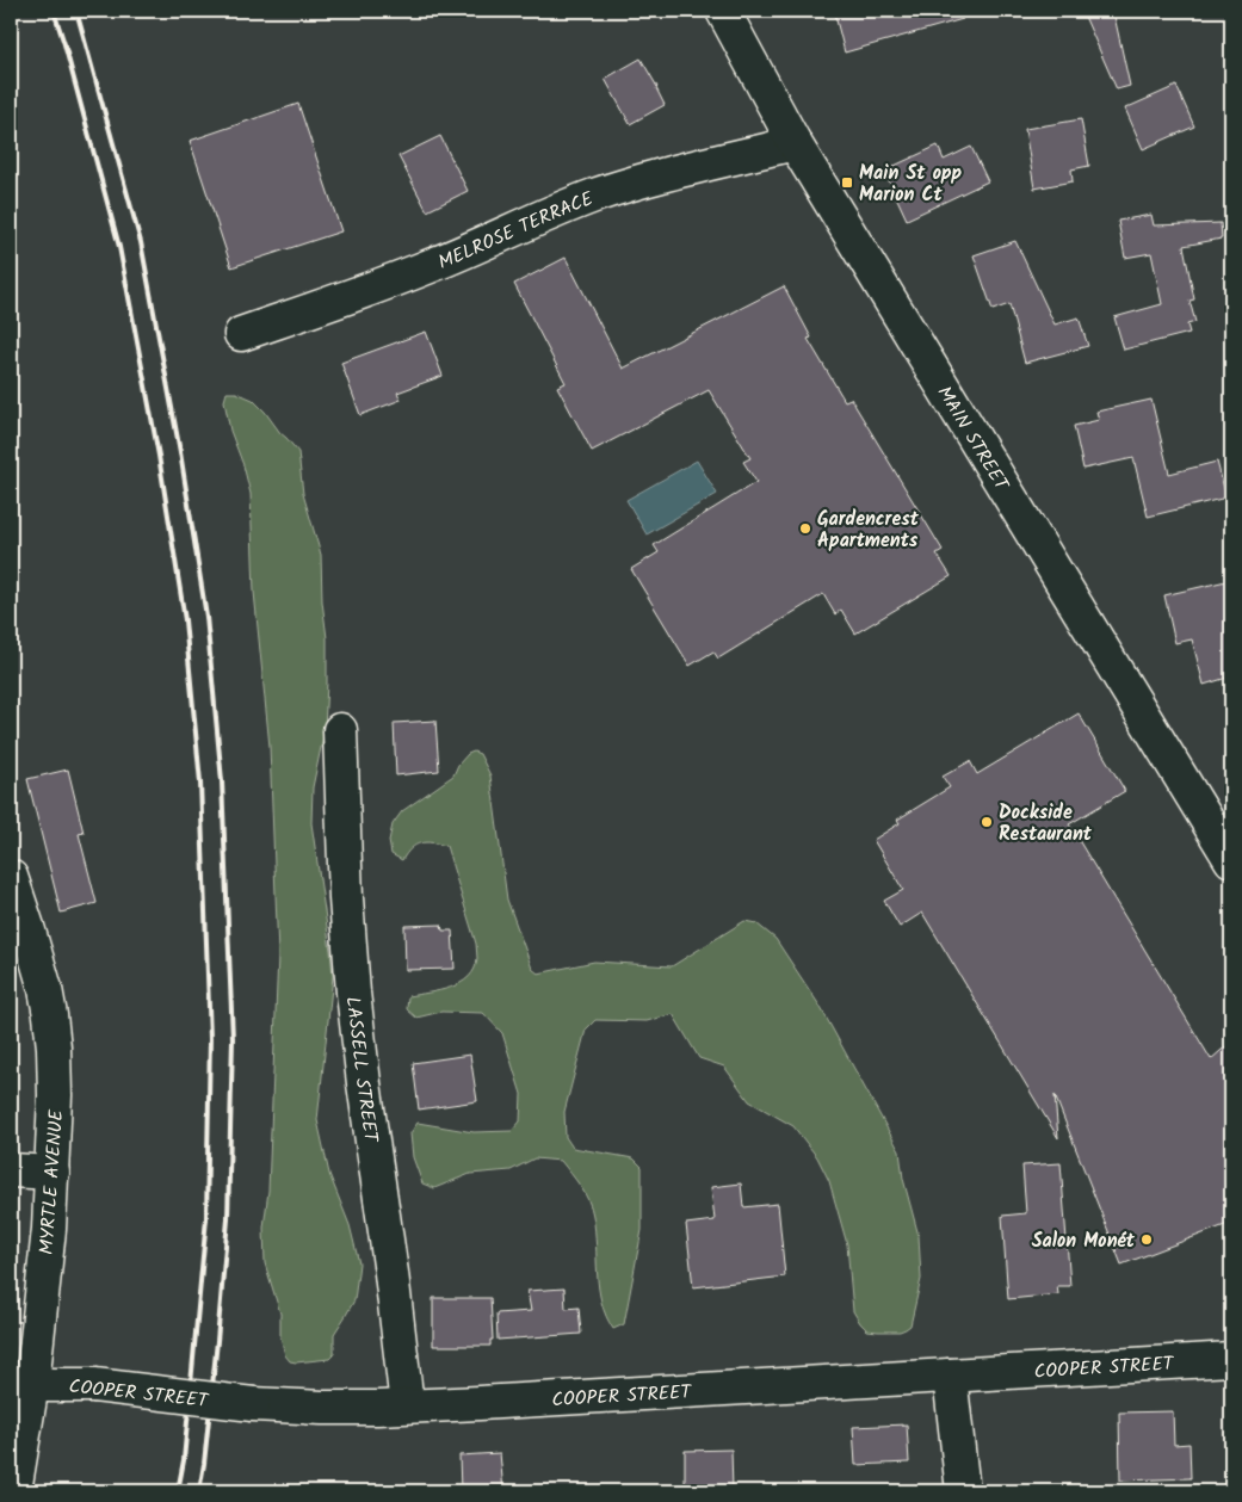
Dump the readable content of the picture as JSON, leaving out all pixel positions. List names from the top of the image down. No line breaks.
{"streets":{"street":["MELROSE TERRACE","MAIN STREET","LASSELL STREET","MYRTLE AVENUE","COOPER STREET"]},"crossings":[["MELROSE TERRACE","MAIN STREET"],["LASSELL STREET","COOPER STREET"],["MYRTLE AVENUE","COOPER STREET"]],"places":{"transit":["Main St opp Marion Ct"],"other":["Gardencrest Apartments","Dockside Restaurant","Salon Monét"]}}
